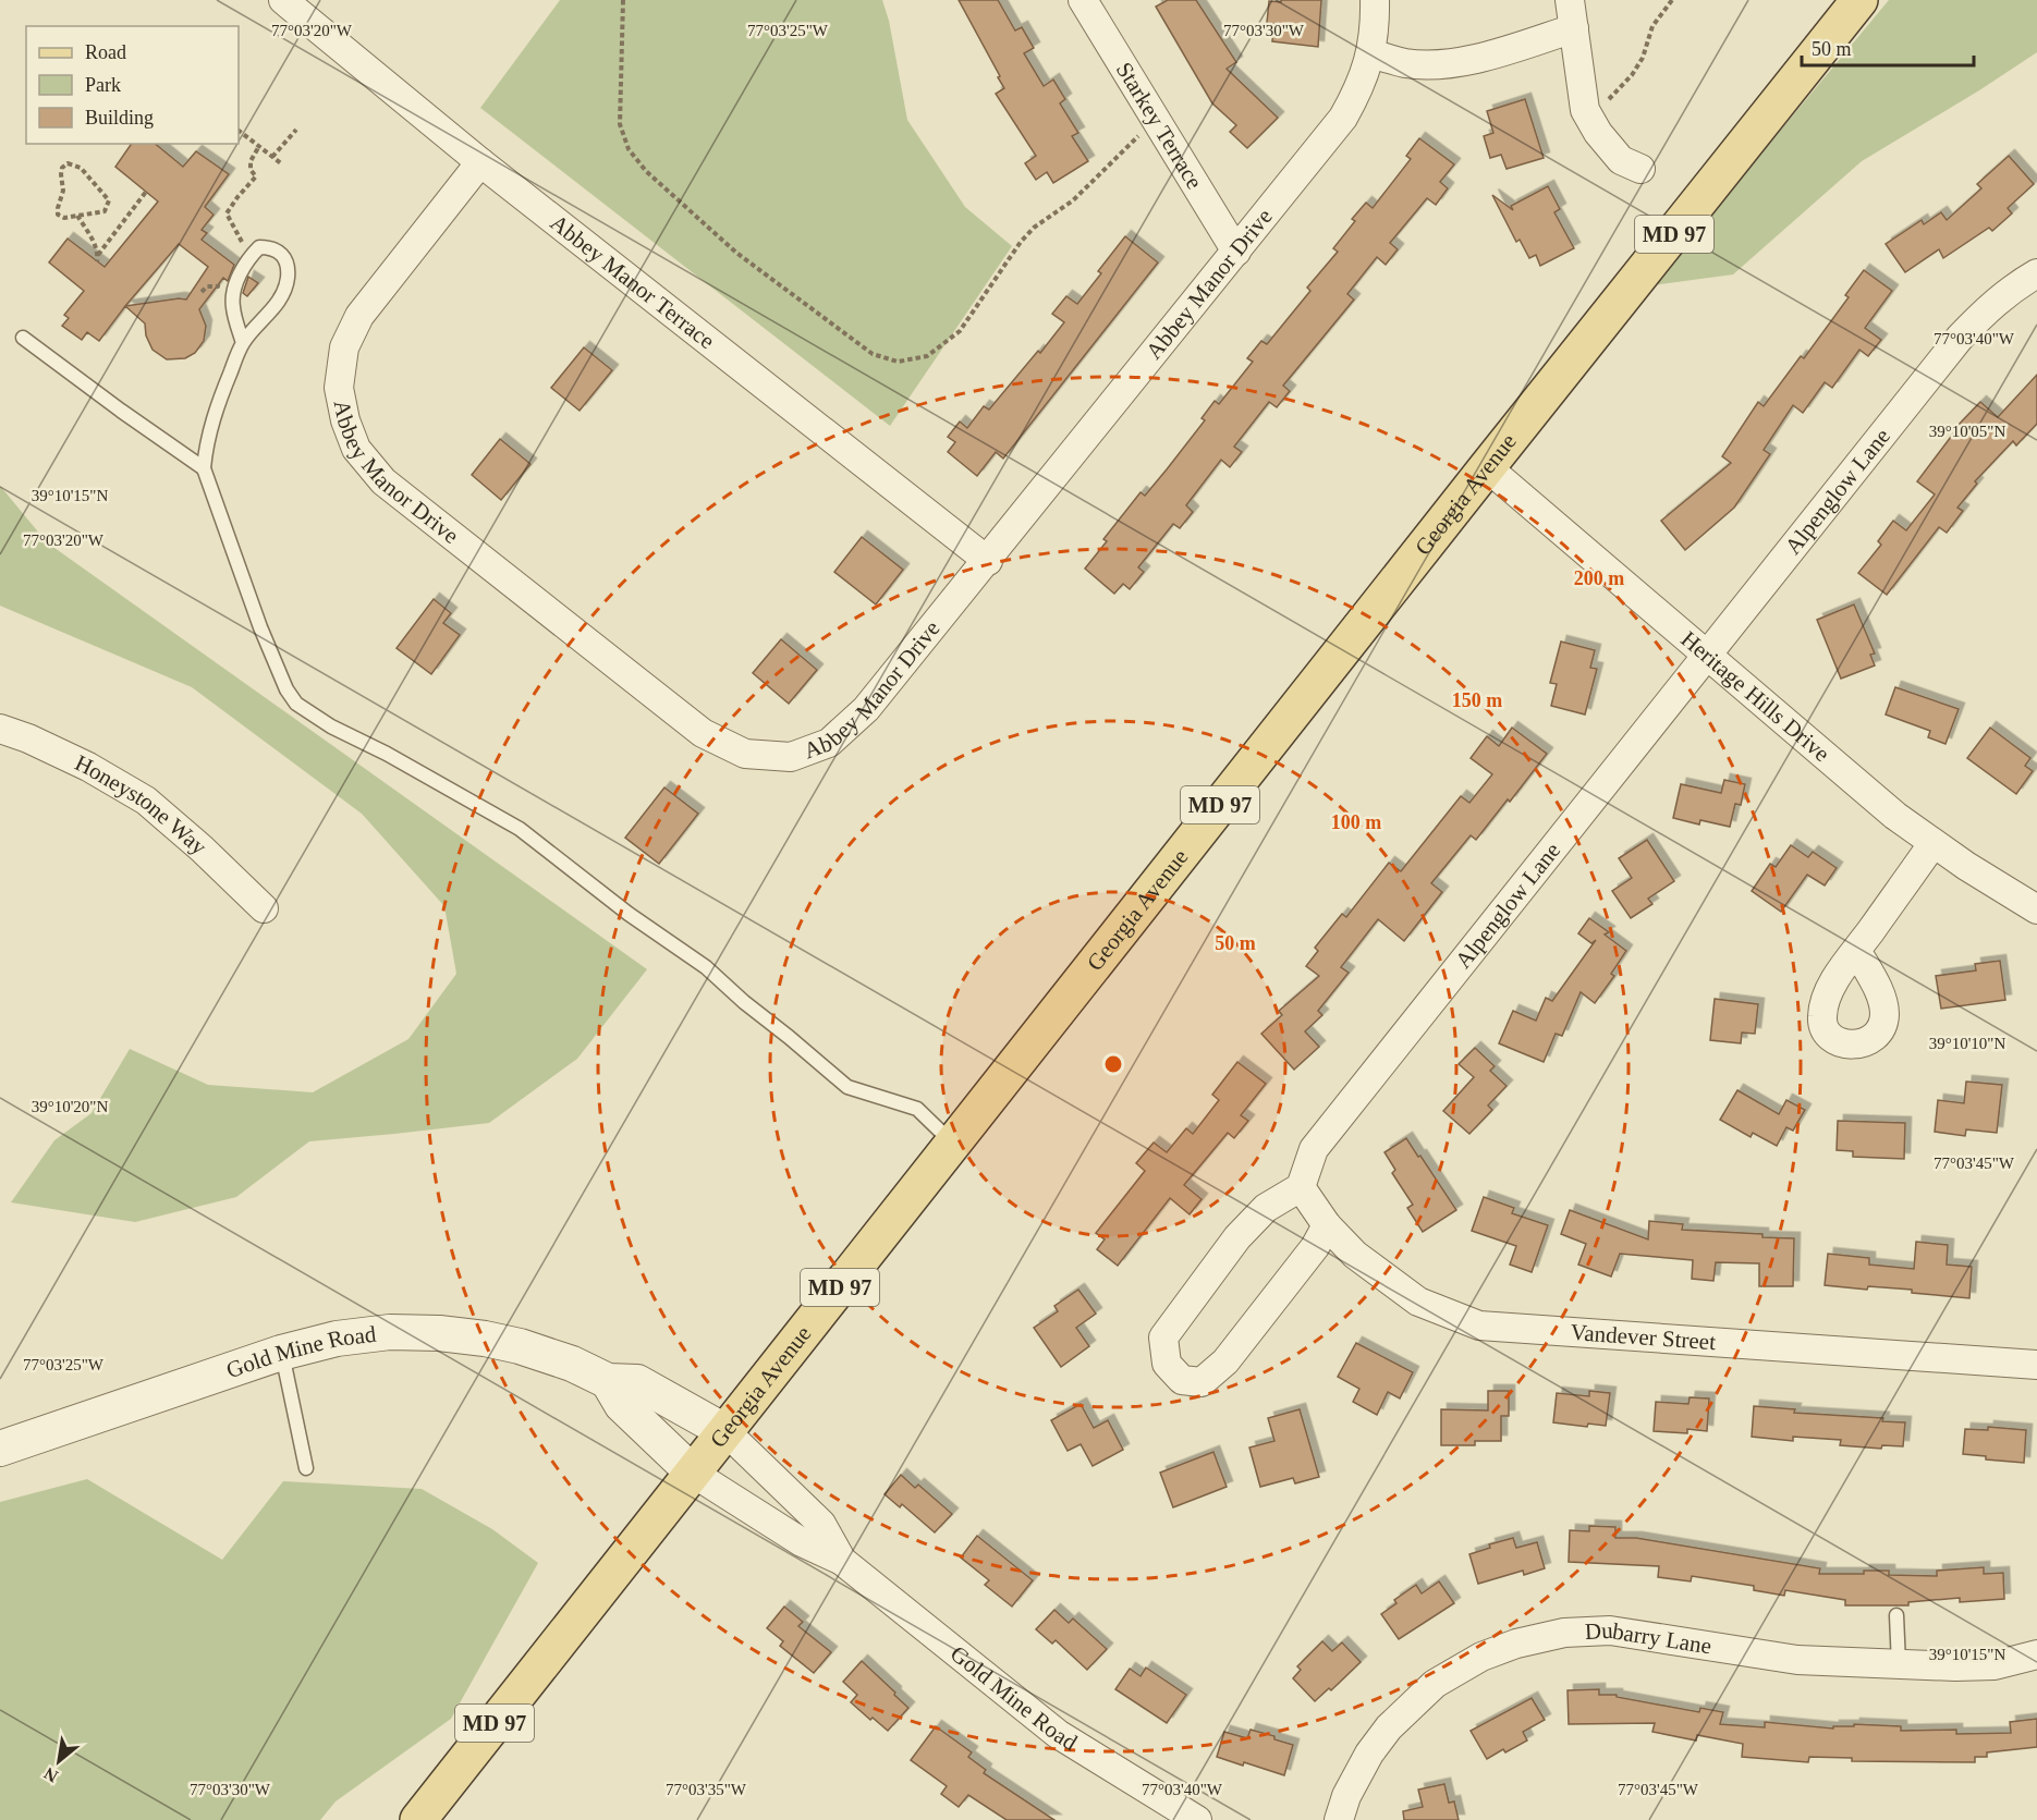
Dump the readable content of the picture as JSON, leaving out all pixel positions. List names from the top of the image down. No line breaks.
{"streets":{"main road":["MD 97","Georgia Avenue"],"street":["Starkey Terrace","Abbey Manor Terrace","Abbey Manor Drive","Alpenglow Lane","Heritage Hills Drive","Honeystone Way","Vandever Street","Gold Mine Road","Dubarry Lane"]},"crossings":[["Starkey Terrace","Abbey Manor Drive"],["Abbey Manor Terrace","Abbey Manor Drive"],["Alpenglow Lane","Heritage Hills Drive"],["Alpenglow Lane","Vandever Street"],["Georgia Avenue","Heritage Hills Drive"],["Georgia Avenue","Gold Mine Road"]],"legend":["Road","Park","Building"],"scale_bar":"50 m","north":"bottom left","coordinates":["77°03'20\"W","77°03'25\"W","77°03'30\"W","77°03'40\"W","39°10'05\"N","39°10'15\"N","39°10'10\"N","39°10'20\"N","77°03'45\"W","77°03'35\"W"],"rings":["200 m","150 m","100 m","50 m"]}
